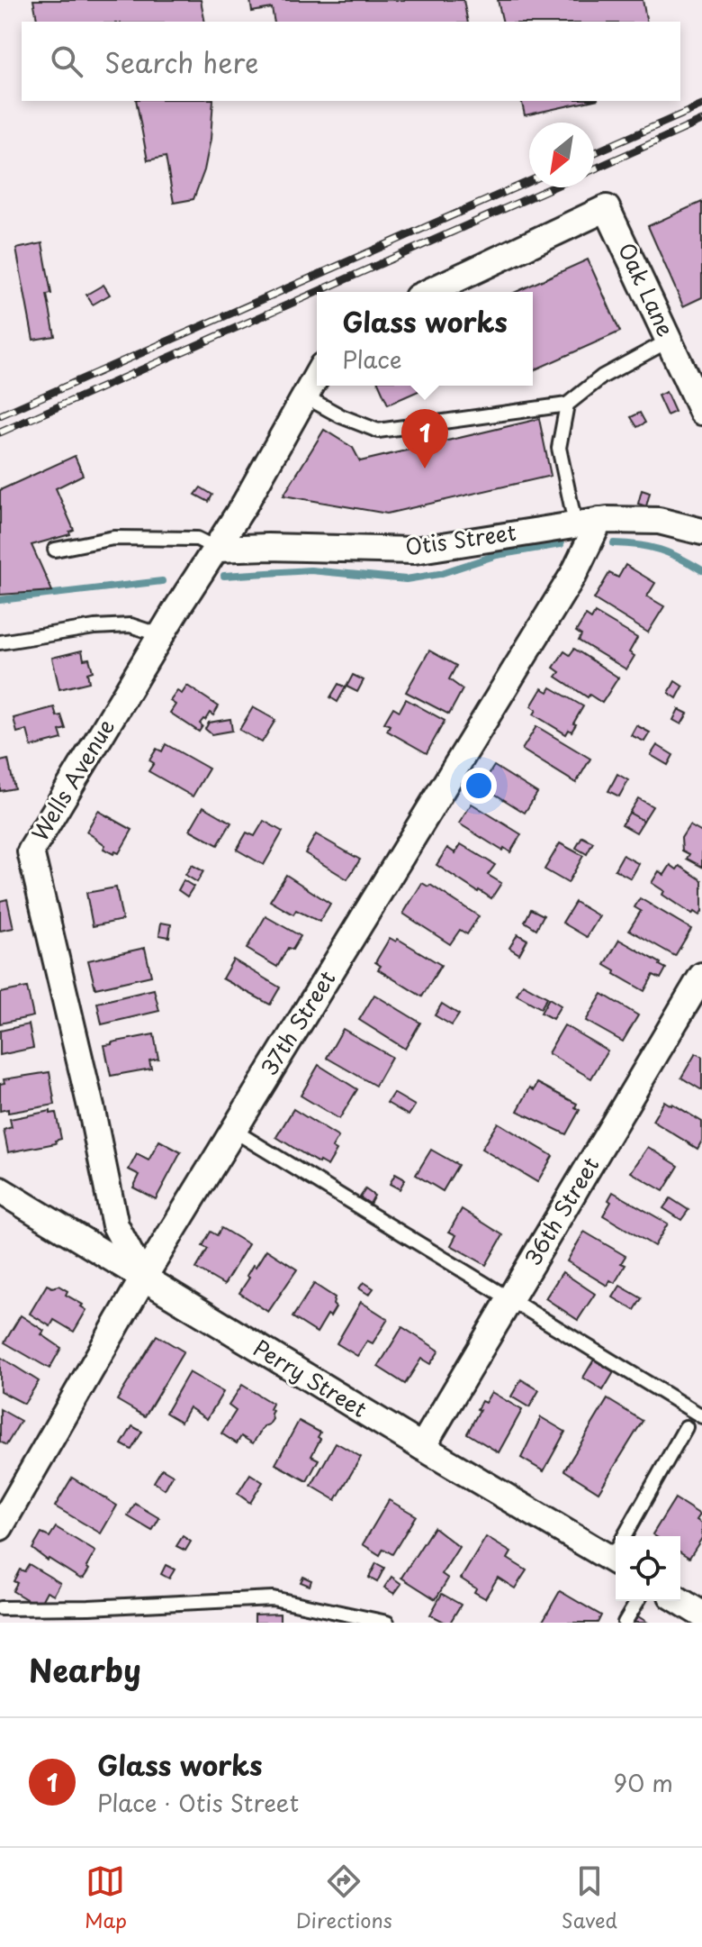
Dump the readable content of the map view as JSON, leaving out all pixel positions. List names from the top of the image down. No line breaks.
{"streets":{"street":["Oak Lane","Otis Street","Wells Avenue","37th Street","36th Street","Perry Street"]},"crossings":[["Otis Street","Wells Avenue"],["Otis Street","37th Street"],["Wells Avenue","37th Street"],["Wells Avenue","Perry Street"],["37th Street","Perry Street"],["36th Street","Perry Street"]],"north":"bottom left","page":{"search":"Search here","popup":["Glass works","Place"],"pins":"1","heading":"Nearby","list":[{"mark":"1","name":"Glass works","note":"Place · Otis Street","value":"90 m"}],"nav":["Map","Directions","Saved"]}}
